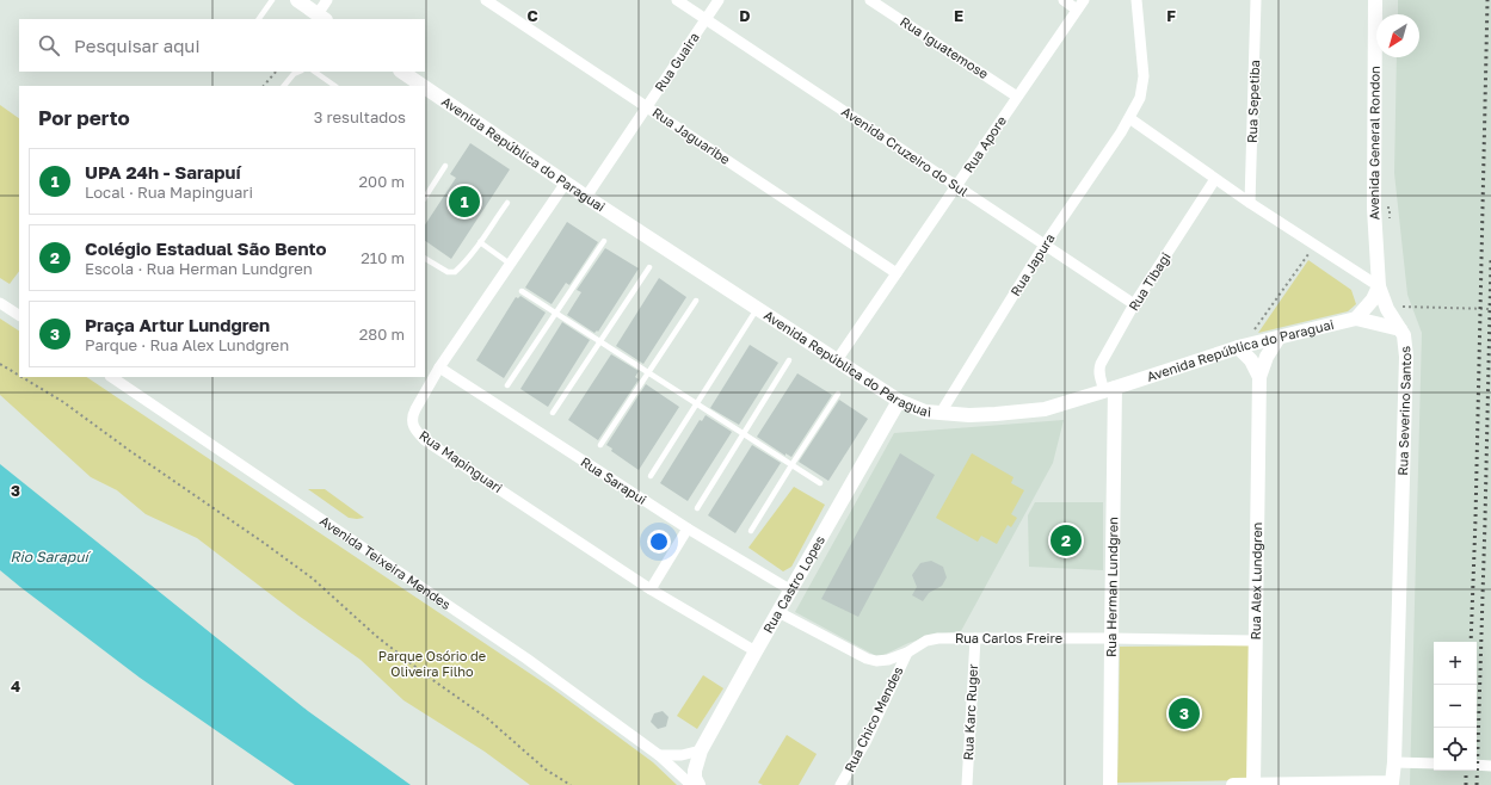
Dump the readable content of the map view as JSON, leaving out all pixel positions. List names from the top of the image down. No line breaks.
{"streets":{"street":["Rua Iguatemose","Rua Guaira","Rua Sepetiba","Rua Jaguaribe","Avenida General Rondon","Rua Apore","Avenida Cruzeiro do Sul","Avenida República do Paraguai","Rua Japura","Rua Tibagi","Rua Severino Santos","Rua Mapinguari","Rua Sarapui","Avenida Teixeira Mendes","Rua Alex Lundgren","Rua Castro Lopes","Rua Herman Lundgren","Rua Carlos Freire","Rua Karc Ruger","Rua Chico Mendes"]},"crossings":[["Rua Iguatemose","Rua Apore"],["Rua Guaira","Rua Jaguaribe"],["Rua Guaira","Avenida Cruzeiro do Sul"],["Rua Guaira","Avenida República do Paraguai"],["Rua Jaguaribe","Rua Apore"],["Avenida General Rondon","Rua Severino Santos"],["Rua Apore","Avenida Cruzeiro do Sul"],["Rua Apore","Avenida República do Paraguai"],["Avenida Cruzeiro do Sul","Rua Japura"],["Avenida Cruzeiro do Sul","Rua Tibagi"],["Avenida República do Paraguai","Rua Japura"],["Avenida República do Paraguai","Rua Tibagi"],["Avenida República do Paraguai","Rua Severino Santos"],["Avenida República do Paraguai","Rua Mapinguari"],["Avenida República do Paraguai","Rua Alex Lundgren"],["Avenida República do Paraguai","Rua Castro Lopes"],["Avenida República do Paraguai","Rua Herman Lundgren"],["Rua Tibagi","Rua Herman Lundgren"],["Rua Mapinguari","Rua Sarapui"],["Rua Mapinguari","Rua Castro Lopes"],["Rua Sarapui","Rua Castro Lopes"],["Rua Alex Lundgren","Rua Carlos Freire"],["Rua Castro Lopes","Rua Carlos Freire"],["Rua Herman Lundgren","Rua Carlos Freire"],["Rua Carlos Freire","Rua Karc Ruger"],["Rua Carlos Freire","Rua Chico Mendes"]],"water":["Rio Sarapuí"],"parks":["Parque Osório de Oliveira Filho"],"north":"bottom left","page":{"search":"Pesquisar aqui","heading":["Por perto","3 resultados"],"list":[{"mark":"1","name":"UPA 24h - Sarapuí","note":"Local · Rua Mapinguari","value":"200 m"},{"mark":"2","name":"Colégio Estadual São Bento","note":"Escola · Rua Herman Lundgren","value":"210 m"},{"mark":"3","name":"Praça Artur Lundgren","note":"Parque · Rua Alex Lundgren","value":"280 m"}],"pins":["1","2","3"],"map_buttons":["+","−"]},"grid":{"columns":["C","D","E","F"],"rows":["3","4"]}}
